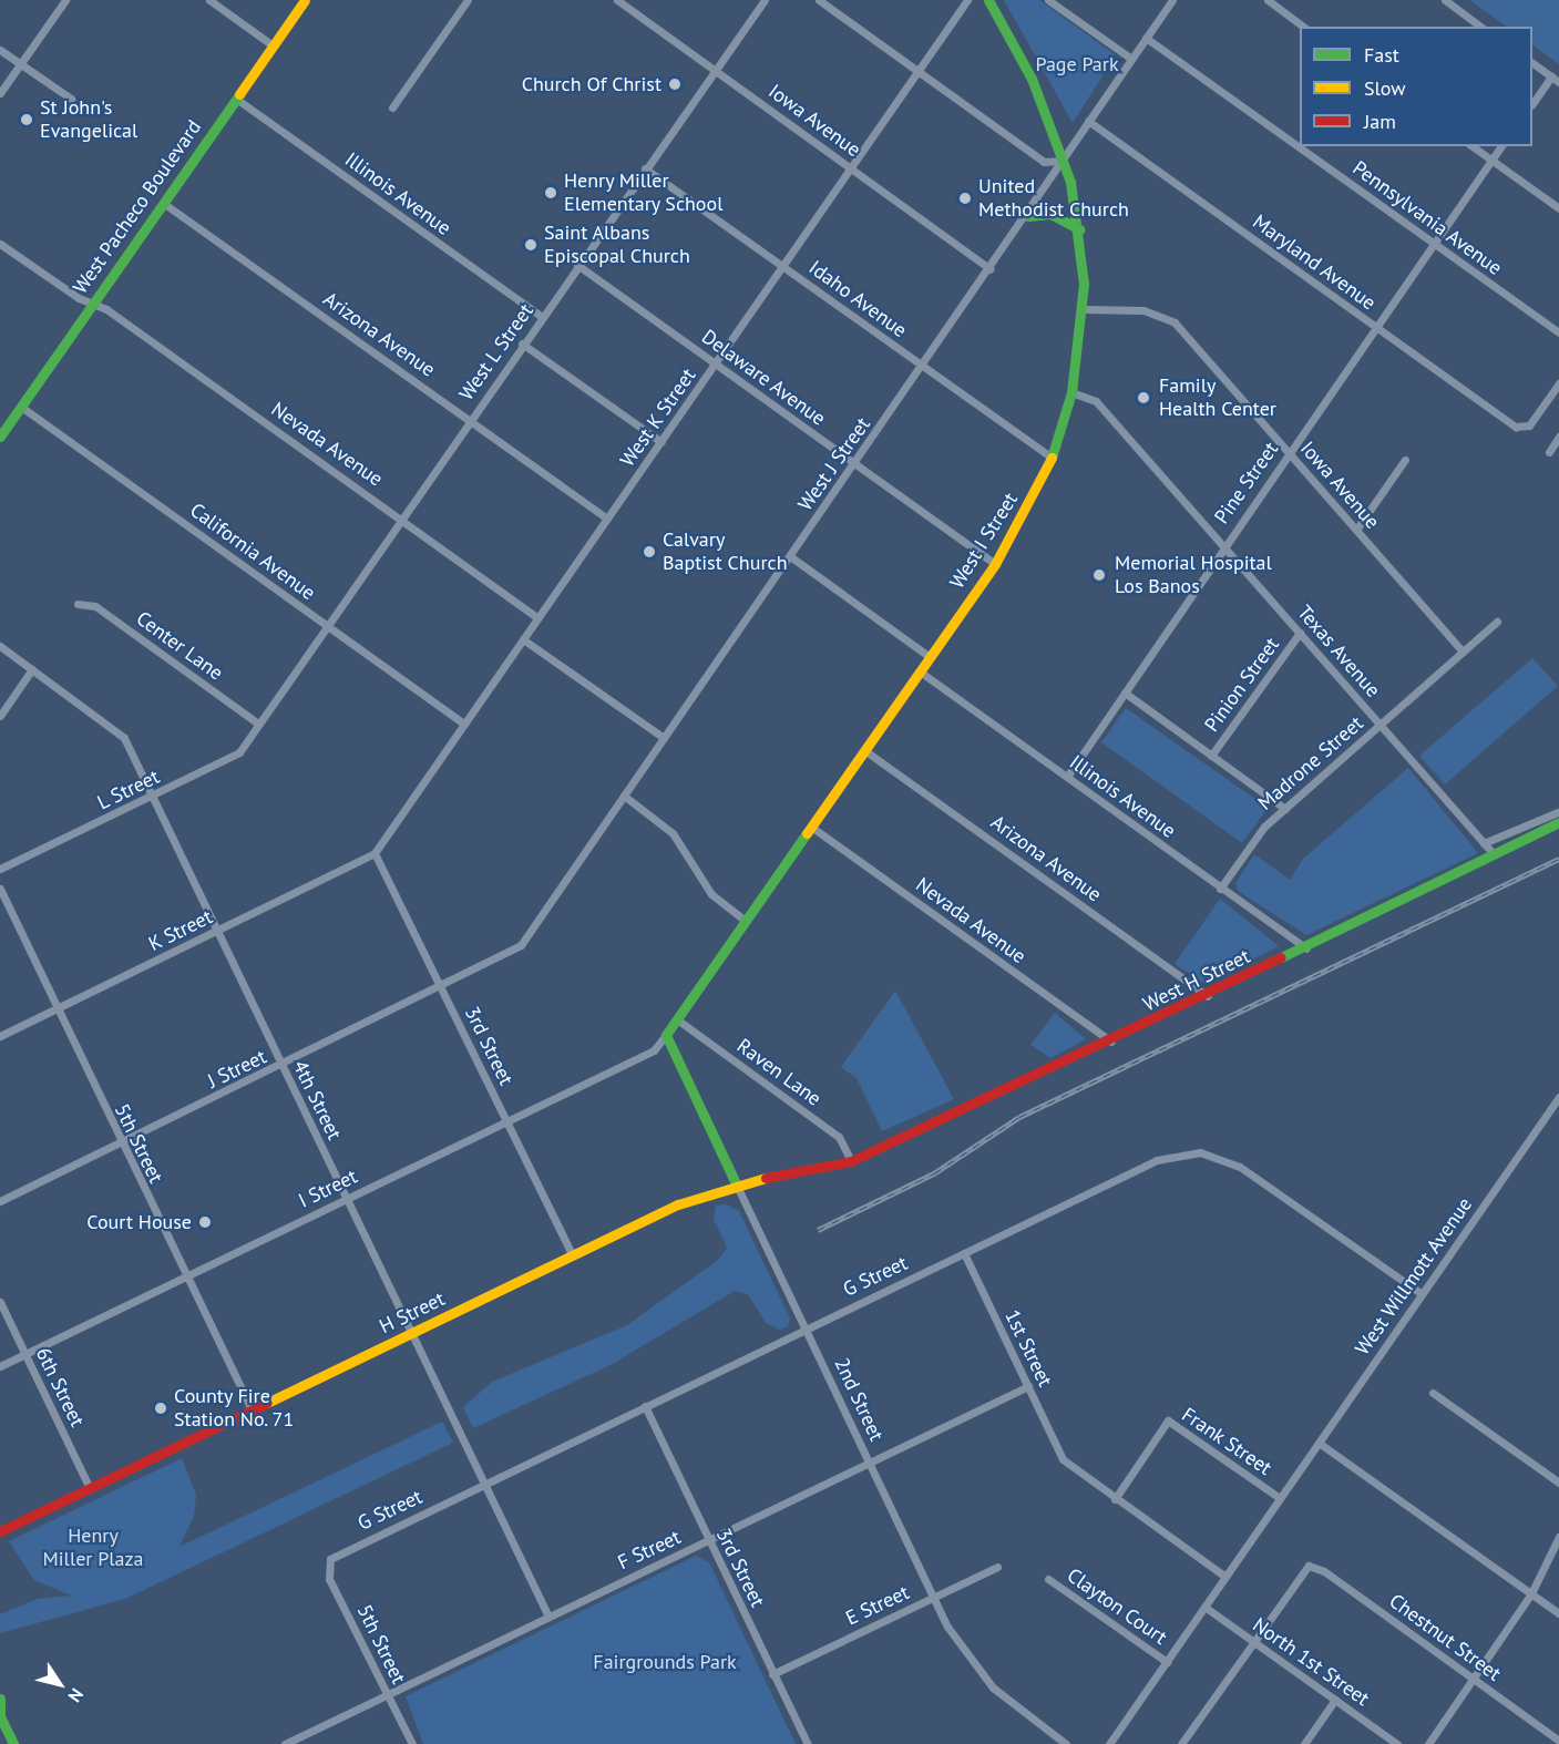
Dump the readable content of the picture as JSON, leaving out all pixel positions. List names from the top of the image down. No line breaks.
{"streets":{"main road":["West Pacheco Boulevard","West I Street","West H Street","H Street","2nd Street"],"street":["Iowa Avenue","Illinois Avenue","Pennsylvania Avenue","Maryland Avenue","Idaho Avenue","Arizona Avenue","West L Street","Delaware Avenue","West K Street","Nevada Avenue","West J Street","Pine Street","California Avenue","Center Lane","Texas Avenue","Pinion Street","Madrone Street","L Street","K Street","3rd Street","J Street","Raven Lane","4th Street","5th Street","I Street","G Street","West Willmott Avenue","1st Street","6th Street","Frank Street","F Street","E Street","Clayton Court","Chestnut Street","North 1st Street"]},"crossings":[["Iowa Avenue","West L Street"],["Iowa Avenue","West K Street"],["Iowa Avenue","West J Street"],["Iowa Avenue","Pine Street"],["Iowa Avenue","West I Street"],["Iowa Avenue","Madrone Street"],["Illinois Avenue","West Pacheco Boulevard"],["Illinois Avenue","West L Street"],["Illinois Avenue","Pine Street"],["Illinois Avenue","West I Street"],["Illinois Avenue","Madrone Street"],["Illinois Avenue","West H Street"],["West Pacheco Boulevard","Arizona Avenue"],["West Pacheco Boulevard","Nevada Avenue"],["West Pacheco Boulevard","California Avenue"],["Pennsylvania Avenue","West J Street"],["Pennsylvania Avenue","Pine Street"],["Maryland Avenue","West J Street"],["Maryland Avenue","Pine Street"],["Idaho Avenue","West L Street"],["Idaho Avenue","West K Street"],["Idaho Avenue","West J Street"],["Idaho Avenue","West I Street"],["Arizona Avenue","West L Street"],["Arizona Avenue","West K Street"],["Arizona Avenue","West I Street"],["Arizona Avenue","West H Street"],["West L Street","Delaware Avenue"],["West L Street","Nevada Avenue"],["West L Street","California Avenue"],["West L Street","Center Lane"],["West L Street","L Street"],["Delaware Avenue","West K Street"],["Delaware Avenue","West J Street"],["Delaware Avenue","West I Street"],["West K Street","Nevada Avenue"],["West K Street","California Avenue"],["West K Street","K Street"],["West K Street","3rd Street"],["Nevada Avenue","West I Street"],["Nevada Avenue","West H Street"],["West J Street","West I Street"],["West J Street","J Street"],["Pine Street","Texas Avenue"],["West I Street","Texas Avenue"],["West I Street","Raven Lane"],["West I Street","I Street"],["West I Street","2nd Street"],["Center Lane","L Street"],["Texas Avenue","Pinion Street"],["Texas Avenue","Madrone Street"],["Texas Avenue","West H Street"],["L Street","4th Street"],["K Street","3rd Street"],["K Street","4th Street"],["K Street","5th Street"],["West H Street","Raven Lane"],["West H Street","H Street"],["3rd Street","J Street"],["3rd Street","I Street"],["3rd Street","G Street"],["3rd Street","H Street"],["3rd Street","F Street"],["3rd Street","E Street"],["J Street","4th Street"],["J Street","5th Street"],["Raven Lane","H Street"],["4th Street","I Street"],["4th Street","G Street"],["4th Street","H Street"],["4th Street","F Street"],["5th Street","I Street"],["5th Street","G Street"],["5th Street","H Street"],["5th Street","F Street"],["I Street","6th Street"],["I Street","2nd Street"],["G Street","West Willmott Avenue"],["G Street","1st Street"],["G Street","2nd Street"],["West Willmott Avenue","Frank Street"],["West Willmott Avenue","Clayton Court"],["West Willmott Avenue","North 1st Street"],["H Street","6th Street"],["H Street","2nd Street"],["1st Street","Frank Street"],["1st Street","F Street"],["2nd Street","F Street"],["2nd Street","E Street"],["Chestnut Street","North 1st Street"]],"parks":["Page Park","Henry Miller Plaza","Fairgrounds Park"],"places":["Church Of Christ","St John's Evangelical","Henry Miller Elementary School","United Methodist Church","Saint Albans Episcopal Church","Family Health Center","Calvary Baptist Church","Memorial Hospital Los Banos","Court House","County Fire Station No. 71"],"legend":["Fast","Slow","Jam"],"north":"bottom right"}
